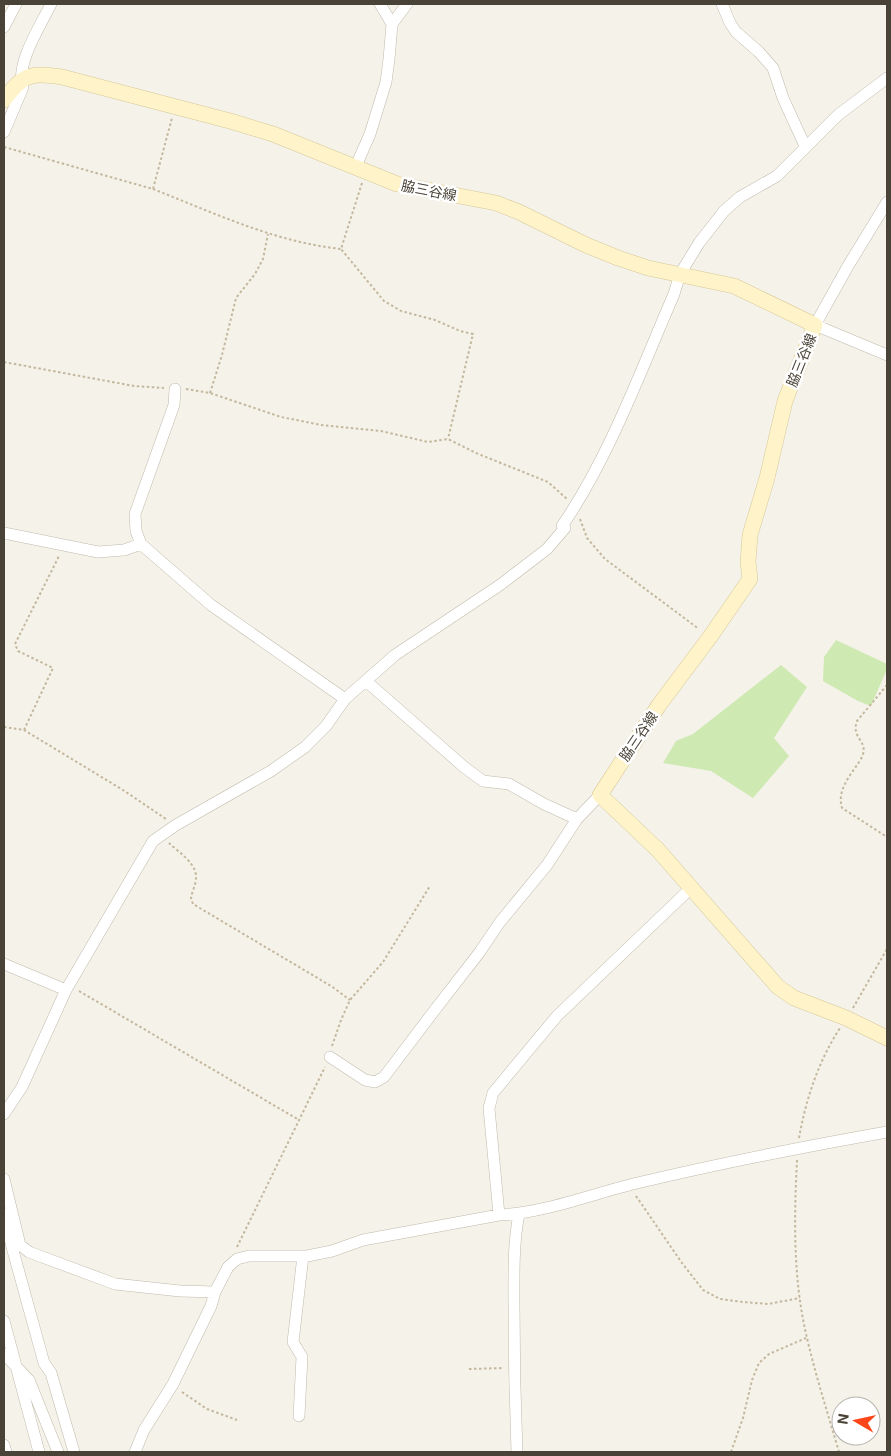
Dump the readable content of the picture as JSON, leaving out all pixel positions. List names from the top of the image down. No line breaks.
{"streets":{"main road":["脇三谷線"]},"north":"left"}
